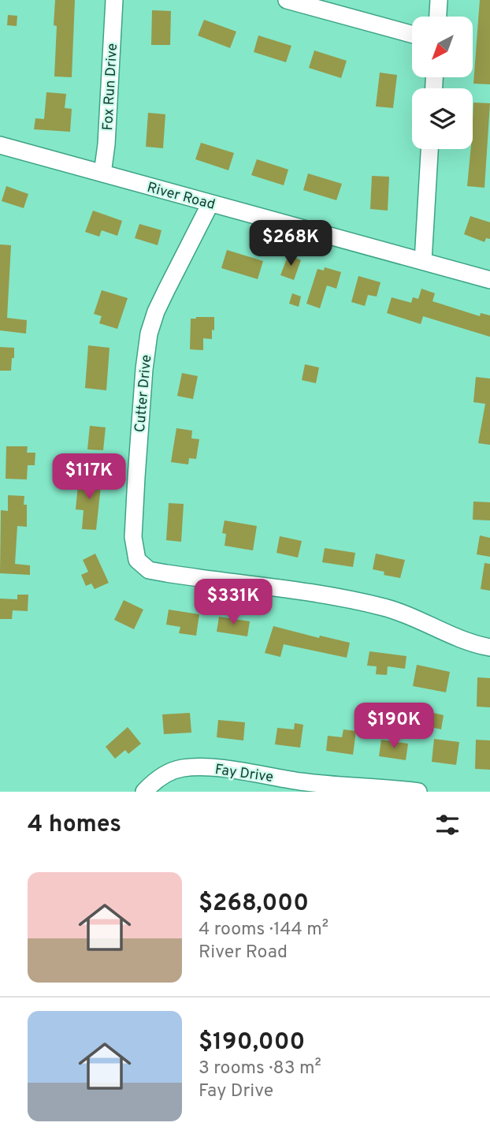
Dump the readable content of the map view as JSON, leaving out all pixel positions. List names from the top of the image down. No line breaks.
{"streets":{"street":["Fox Run Drive","River Road","Cutter Drive","Fay Drive"]},"crossings":[["Fox Run Drive","River Road"],["River Road","Cutter Drive"]],"north":"bottom left","page":{"price":["$268K","$117K","$331K","$190K"],"heading":"4 homes","list":[{"name":"$268,000","note":"4 rooms · 144 m² · River Road"},{"name":"$190,000","note":"3 rooms · 83 m² · Fay Drive"}]}}
